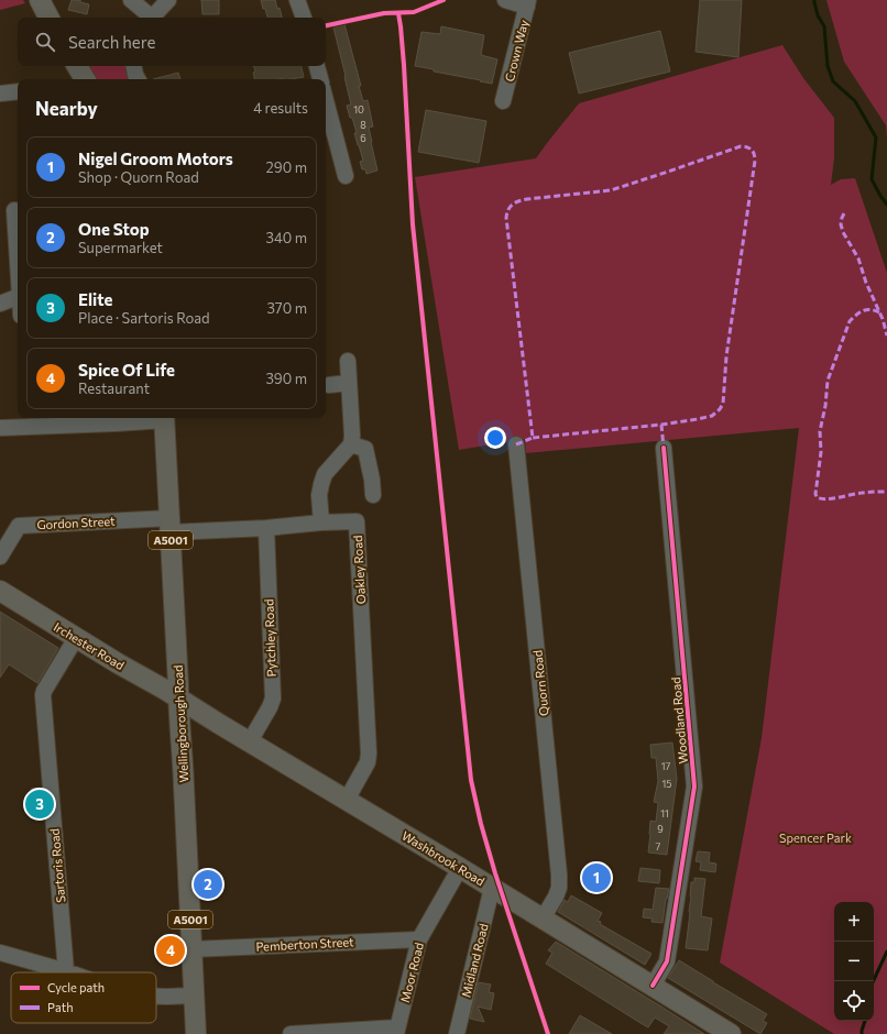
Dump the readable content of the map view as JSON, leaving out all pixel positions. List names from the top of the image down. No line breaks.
{"streets":{"main road":["A5001","Irchester Road","Wellingborough Road","Washbrook Road"],"street":["Crown Way","Gordon Street","Oakley Road","Pytchley Road","Quorn Road","Woodland Road","Sartoris Road","Pemberton Street","Midland Road","Moor Road"]},"crossings":[["Gordon Street","Oakley Road"],["Gordon Street","Wellingborough Road"],["Oakley Road","Pytchley Road"],["Oakley Road","Wellingborough Road"],["Oakley Road","Washbrook Road"],["Pytchley Road","Washbrook Road"],["Irchester Road","Wellingborough Road"],["Irchester Road","Washbrook Road"],["Irchester Road","Sartoris Road"],["Quorn Road","Washbrook Road"],["Woodland Road","Washbrook Road"],["Wellingborough Road","Washbrook Road"],["Wellingborough Road","Pemberton Street"],["Washbrook Road","Midland Road"],["Washbrook Road","Moor Road"],["Pemberton Street","Moor Road"]],"parks":["Spencer Park"],"house_numbers":["10","8","6","17","15","11","9","7"],"legend":["Cycle path","Path"],"page":{"search":"Search here","heading":["Nearby","4 results"],"list":[{"mark":"1","name":"Nigel Groom Motors","note":"Shop · Quorn Road","value":"290 m"},{"mark":"2","name":"One Stop","note":"Supermarket","value":"340 m"},{"mark":"3","name":"Elite","note":"Place · Sartoris Road","value":"370 m"},{"mark":"4","name":"Spice Of Life","note":"Restaurant","value":"390 m"}],"pins":["3","1","2","4"],"map_buttons":["+","−"]}}
